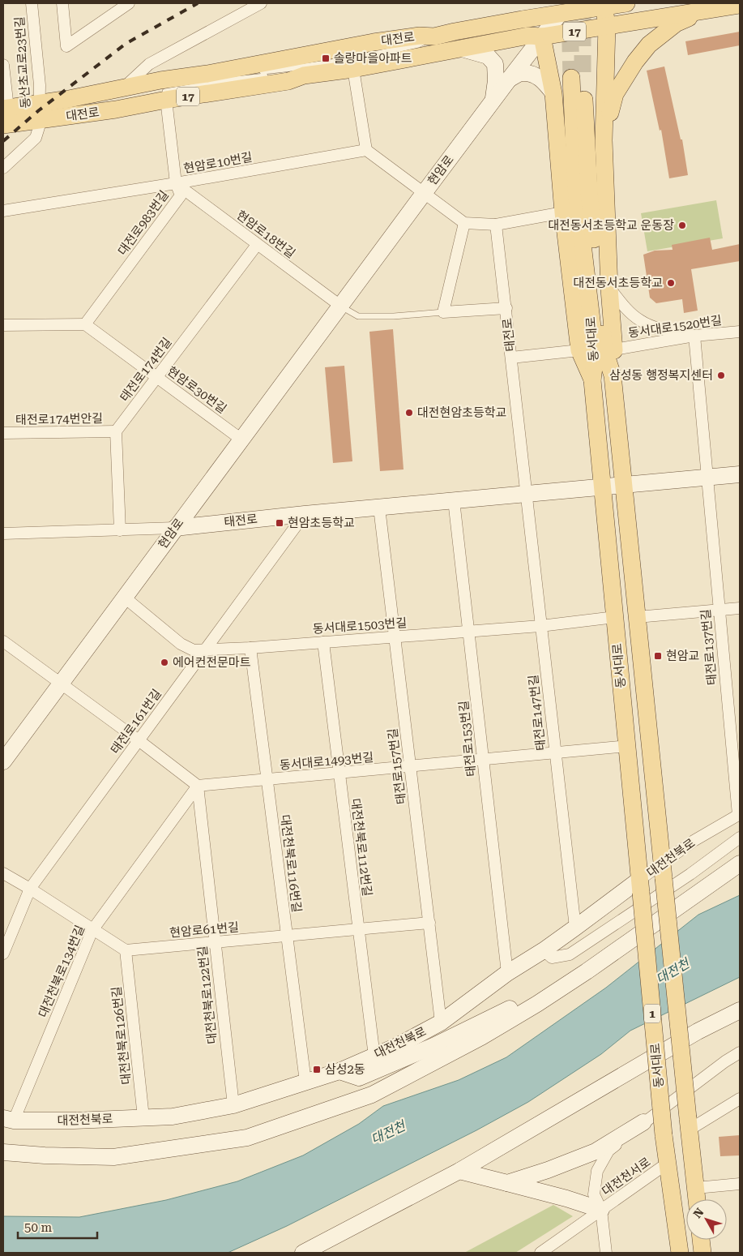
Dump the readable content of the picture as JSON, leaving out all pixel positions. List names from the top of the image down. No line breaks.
{"streets":{"main road":["17","대전로","현암로","태전로","동서대로","대전천북로","1"],"street":["동산초교로23번길","현암로10번길","대전로983번길","현암로18번길","동서대로1520번길","태전로174번길","현암로30번길","태전로174번안길","동서대로1503번길","태전로137번길","태전로147번길","태전로161번길","태전로153번길","동서대로1493번길","태전로157번길","대전천북로112번길","대전천북로116번길","현암로61번길","대전천북로134번길","대전천북로122번길","대전천북로126번길","대전천서로"]},"crossings":[["대전로","동산초교로23번길"],["대전로","현암로"],["대전로","대전로983번길"],["현암로10번길","대전로983번길"],["현암로10번길","현암로18번길"],["현암로","현암로18번길"],["현암로","태전로"],["현암로","현암로30번길"],["현암로","동서대로1503번길"],["대전로983번길","현암로18번길"],["대전로983번길","현암로30번길"],["현암로18번길","태전로174번길"],["태전로","동서대로"],["태전로","태전로137번길"],["태전로","태전로147번길"],["태전로","태전로161번길"],["태전로","태전로153번길"],["태전로","태전로157번길"],["동서대로","동서대로1503번길"],["동서대로","동서대로1493번길"],["동서대로","대전천북로"],["동서대로","대전천서로"],["태전로174번길","현암로30번길"],["태전로174번길","태전로174번안길"],["동서대로1503번길","태전로147번길"],["동서대로1503번길","태전로161번길"],["동서대로1503번길","태전로153번길"],["동서대로1503번길","태전로157번길"],["동서대로1503번길","대전천북로112번길"],["동서대로1503번길","대전천북로116번길"],["태전로137번길","대전천북로"],["태전로147번길","동서대로1493번길"],["태전로147번길","대전천북로"],["태전로153번길","동서대로1493번길"],["태전로153번길","대전천북로"],["동서대로1493번길","태전로157번길"],["동서대로1493번길","대전천북로112번길"],["동서대로1493번길","대전천북로116번길"],["동서대로1493번길","대전천북로134번길"],["동서대로1493번길","대전천북로122번길"],["태전로157번길","대전천북로"],["태전로157번길","현암로61번길"],["대전천북로112번길","대전천북로"],["대전천북로112번길","현암로61번길"],["대전천북로","대전천북로116번길"],["대전천북로","대전천북로134번길"],["대전천북로","대전천북로122번길"],["대전천북로","대전천북로126번길"],["대전천북로116번길","현암로61번길"],["현암로61번길","대전천북로122번길"],["현암로61번길","대전천북로126번길"],["대전천북로134번길","대전천북로122번길"]],"water":["대전천"],"places":{"transit":["솔랑마을아파트","현암초등학교","현암교","삼성2동"],"other":["대전동서초등학교 운동장","대전동서초등학교","삼성동 행정복지센터","대전현암초등학교","에어컨전문마트"]},"scale_bar":"50 m","north":"top left"}
